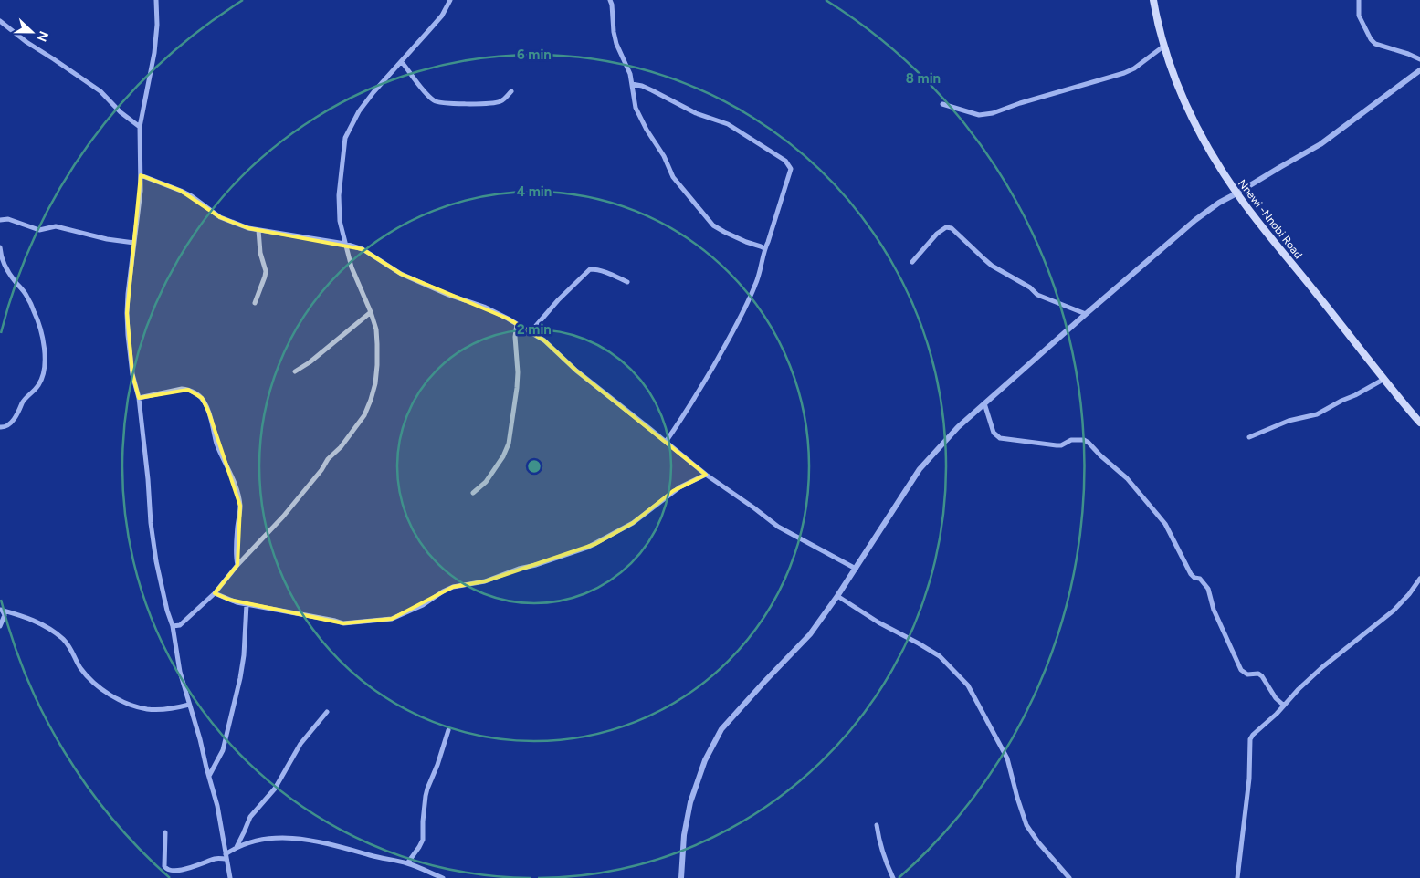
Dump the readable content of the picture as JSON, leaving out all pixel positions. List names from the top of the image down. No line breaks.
{"streets":{"main road":["Nnewi -Nnobi Road"]},"north":"right","rings":["6 min","8 min","4 min","2 min"]}
